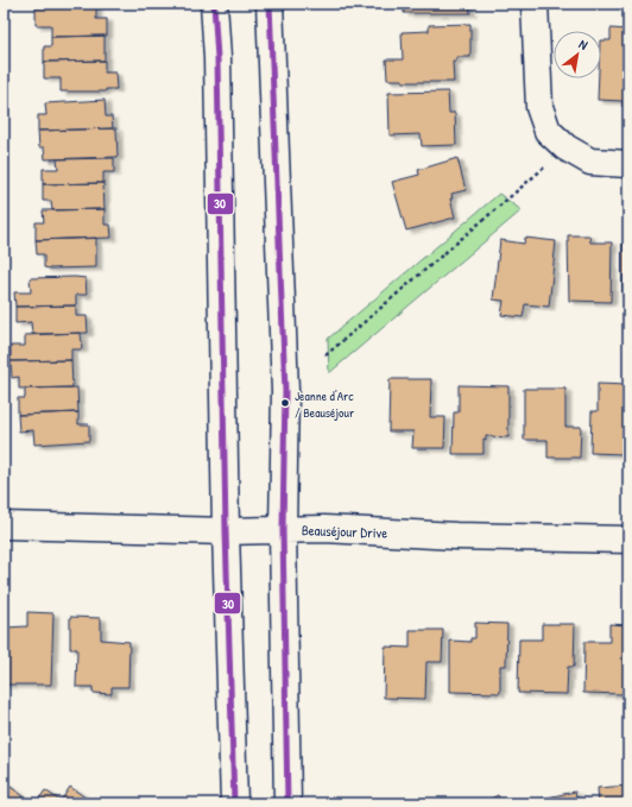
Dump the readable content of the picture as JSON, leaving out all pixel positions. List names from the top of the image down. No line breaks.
{"streets":{"main road":["Beauséjour Drive"]},"places":["Jeanne d'Arc / Beauséjour"],"lines":["transit line 30"],"north":"top right"}
